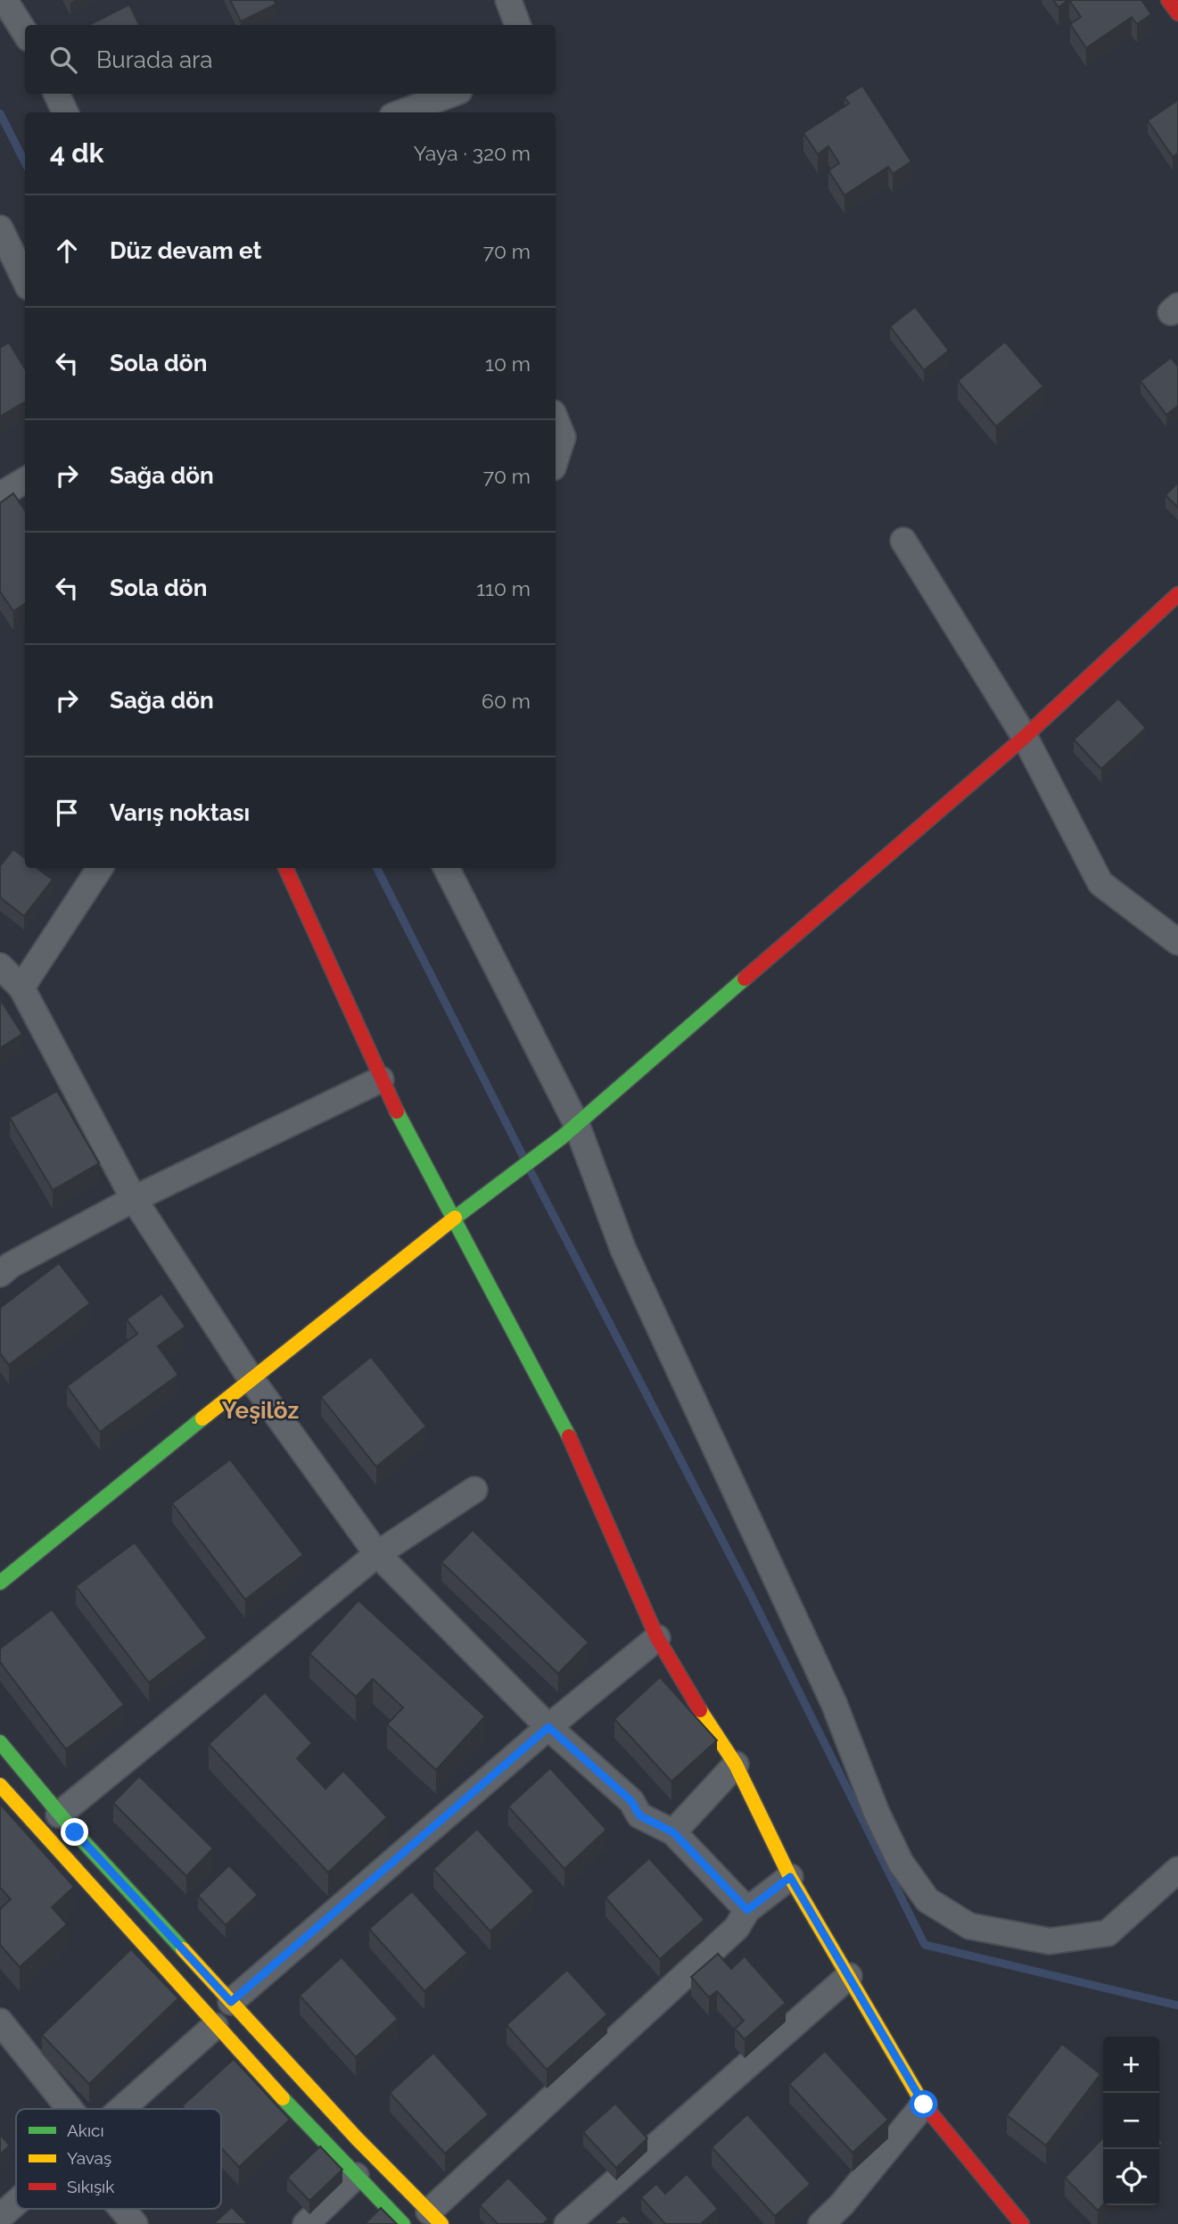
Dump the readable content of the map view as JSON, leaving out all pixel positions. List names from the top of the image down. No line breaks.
{"districts":["Yeşilöz"],"legend":["Akıcı","Yavaş","Sıkışık"],"page":{"search":"Burada ara","heading":["4 dk","Yaya · 320 m"],"list":[["Düz devam et","70 m"],["Sola dön","10 m"],["Sağa dön","70 m"],["Sola dön","110 m"],["Sağa dön","60 m"],"Varış noktası"],"map_buttons":["+","−"]}}
